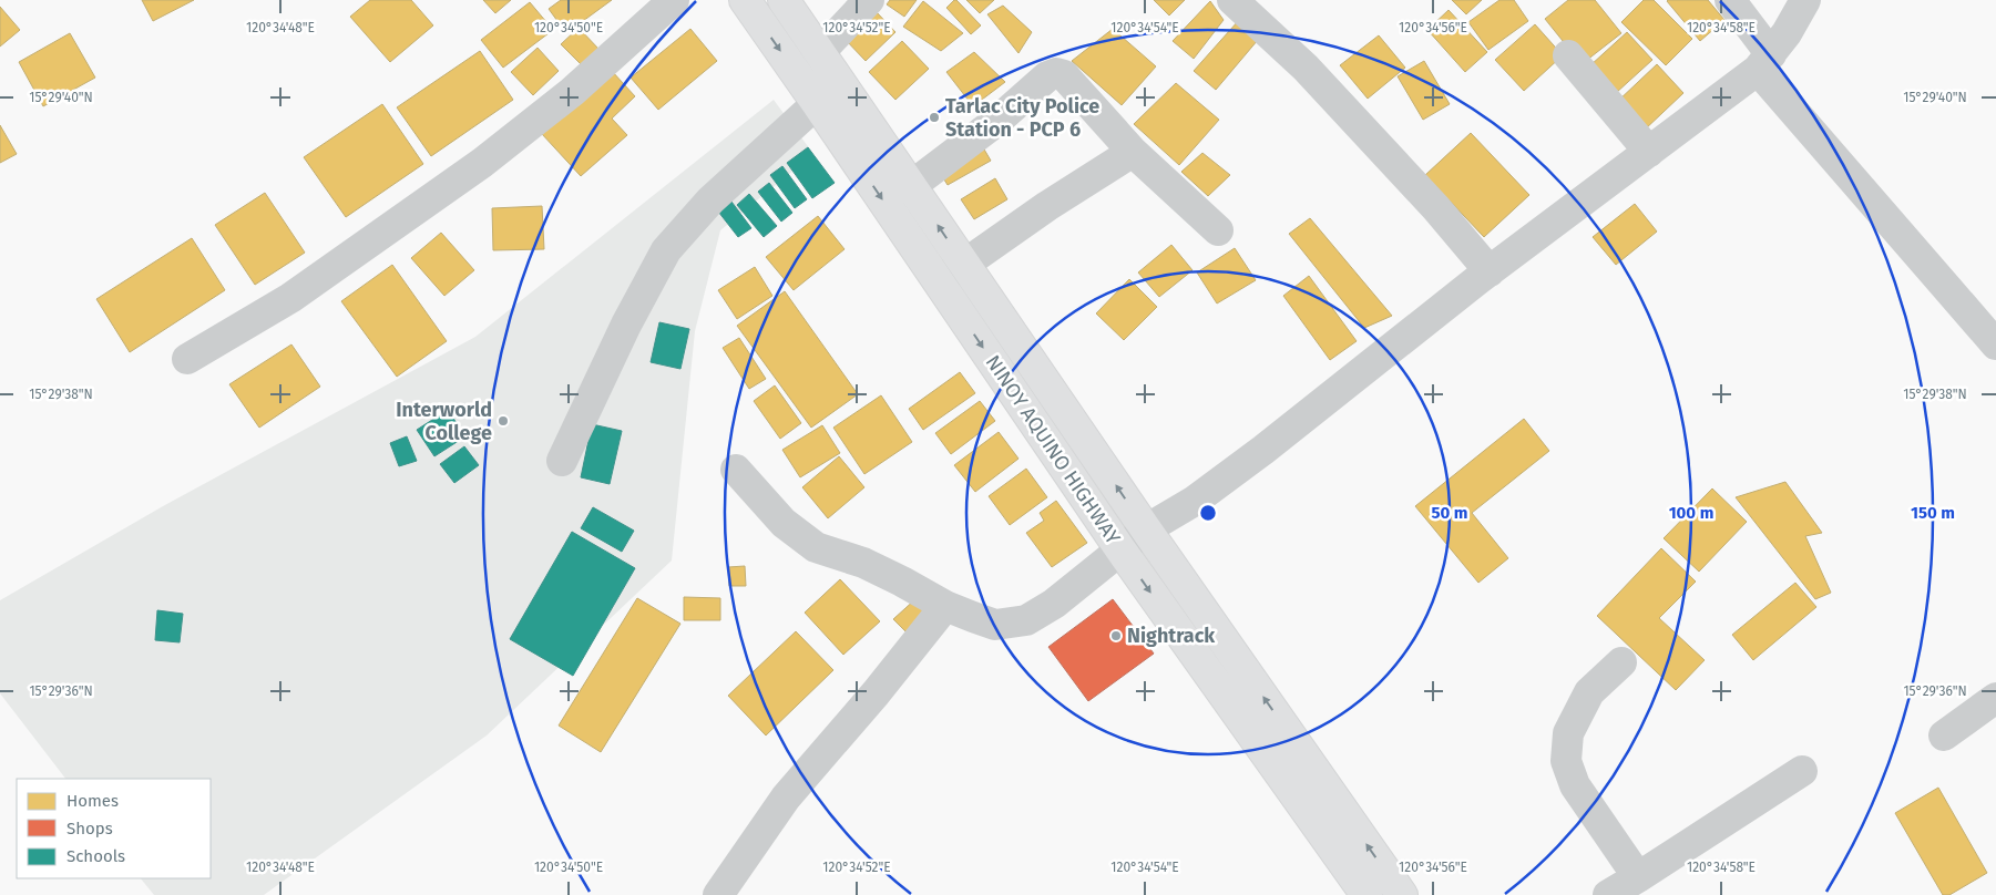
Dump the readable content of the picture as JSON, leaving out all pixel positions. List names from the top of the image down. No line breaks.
{"streets":{"main road":["NINOY AQUINO HIGHWAY"]},"places":["Tarlac City Police Station - PCP 6","Interworld College","Nightrack"],"legend":["Homes","Shops","Schools"],"coordinates":["120°34'48\"E","120°34'50\"E","120°34'52\"E","120°34'54\"E","120°34'56\"E","120°34'58\"E","15°29'40\"N","15°29'38\"N","15°29'36\"N"],"rings":["50 m","100 m","150 m"]}
